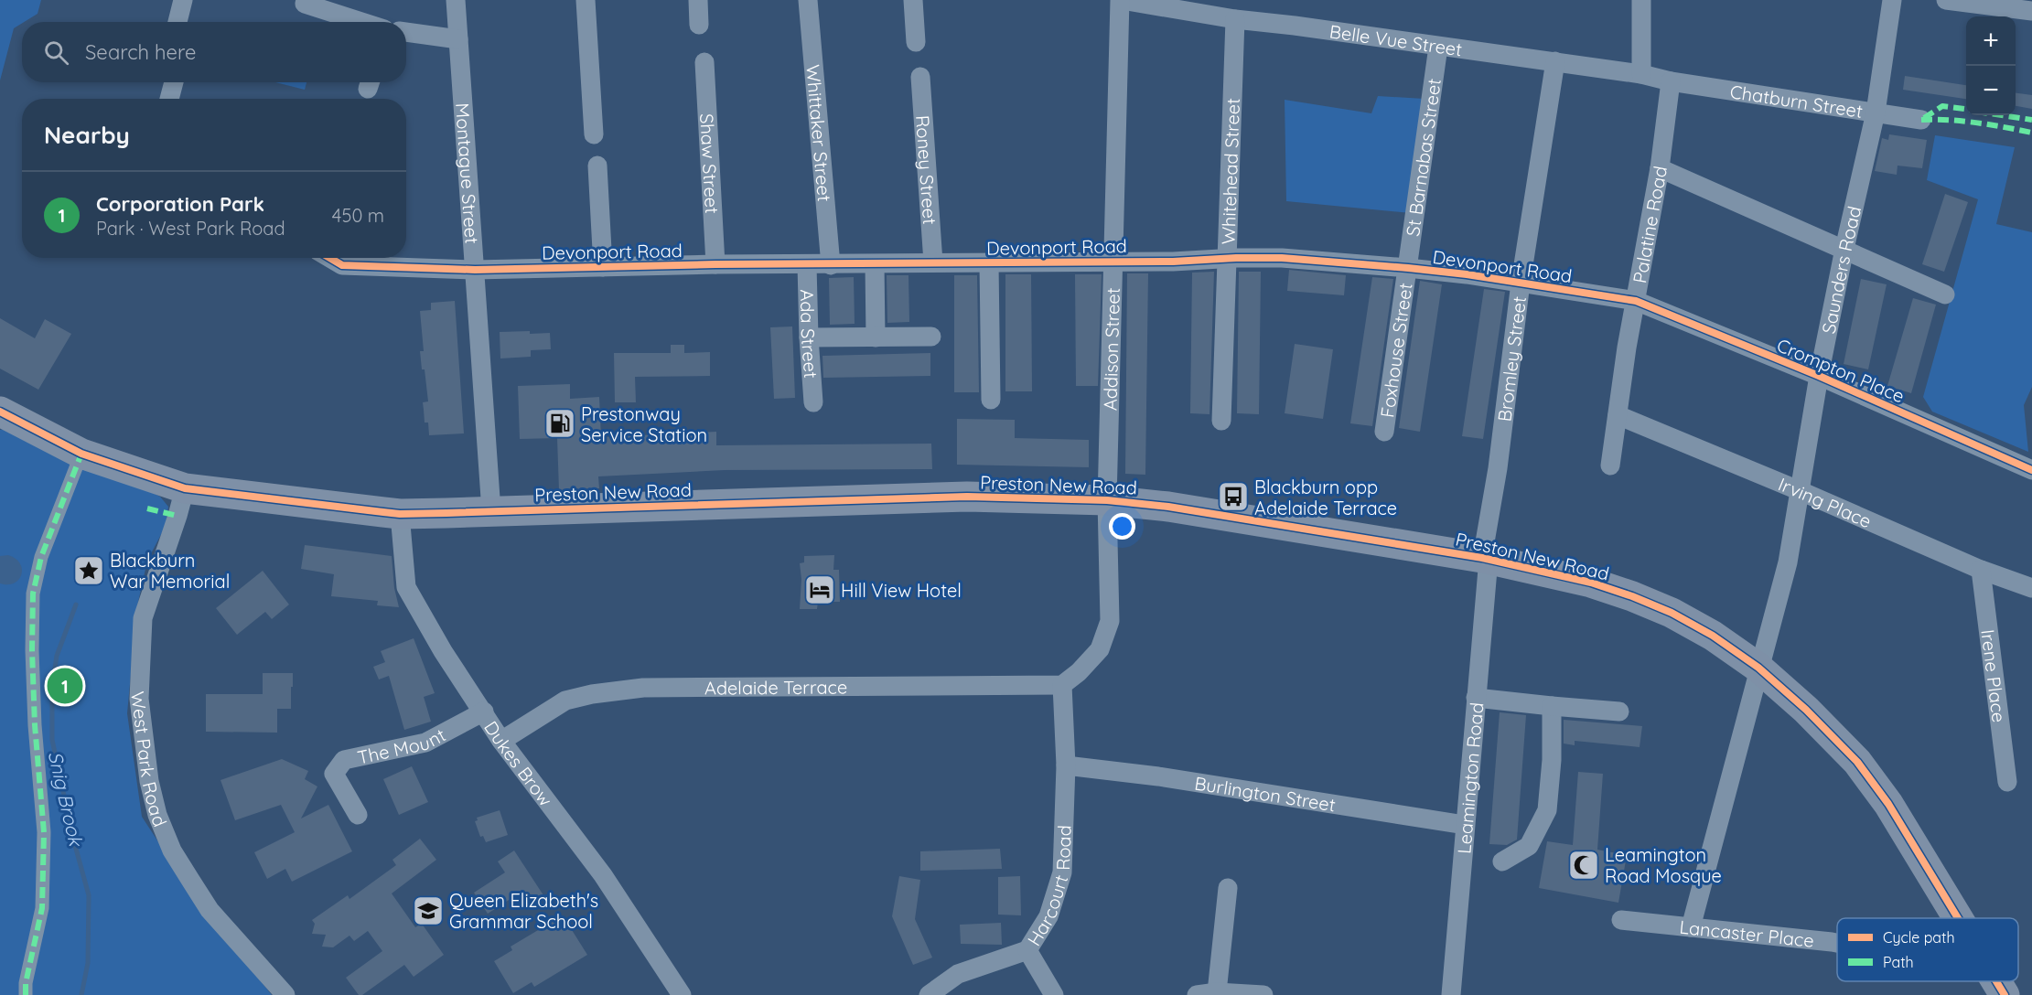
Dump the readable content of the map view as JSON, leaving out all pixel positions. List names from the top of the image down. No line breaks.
{"streets":{"highway":["Preston New Road"],"street":["Belle Vue Street","Chatburn Street","Whittaker Street","St Barnabas Street","Shaw Street","Roney Street","Whitehead Street","Montague Street","Palatine Road","Devonport Road","Saunders Road","Ada Street","Addison Street","Foxhouse Street","Bromley Street","Crompton Place","Irving Place","Irene Place","Adelaide Terrace","The Mount","West Park Road","Dukes Brow","Leamington Road","Burlington Street","Harcourt Road","Lancaster Place"]},"crossings":[["Belle Vue Street","Chatburn Street"],["Belle Vue Street","St Barnabas Street"],["Belle Vue Street","Whitehead Street"],["Belle Vue Street","Palatine Road"],["Belle Vue Street","Addison Street"],["Belle Vue Street","Bromley Street"],["Chatburn Street","Palatine Road"],["Chatburn Street","Saunders Road"],["Whittaker Street","Devonport Road"],["St Barnabas Street","Devonport Road"],["St Barnabas Street","Foxhouse Street"],["Shaw Street","Devonport Road"],["Roney Street","Devonport Road"],["Whitehead Street","Devonport Road"],["Montague Street","Devonport Road"],["Montague Street","Preston New Road"],["Palatine Road","Devonport Road"],["Palatine Road","Crompton Place"],["Palatine Road","Irving Place"],["Devonport Road","Ada Street"],["Devonport Road","Addison Street"],["Devonport Road","Foxhouse Street"],["Devonport Road","Bromley Street"],["Devonport Road","Crompton Place"],["Saunders Road","Crompton Place"],["Saunders Road","Preston New Road"],["Saunders Road","Irving Place"],["Saunders Road","Lancaster Place"],["Addison Street","Preston New Road"],["Bromley Street","Preston New Road"],["Bromley Street","Leamington Road"],["Preston New Road","West Park Road"],["Preston New Road","Dukes Brow"],["Preston New Road","Leamington Road"],["Irving Place","Irene Place"],["Adelaide Terrace","Dukes Brow"],["The Mount","Dukes Brow"],["Leamington Road","Burlington Street"],["Burlington Street","Harcourt Road"]],"water":["Snig Brook"],"places":{"fuel station":["Prestonway Service Station"],"bus stop":["Blackburn opp Adelaide Terrace"],"place":["Blackburn War Memorial"],"hotel":["Hill View Hotel"],"mosque":["Leamington Road Mosque"],"school or university":["Queen Elizabeth's Grammar School"]},"legend":["Cycle path","Path"],"page":{"map_buttons":["+","−"],"search":"Search here","heading":"Nearby","list":[{"mark":"1","name":"Corporation Park","note":"Park · West Park Road","value":"450 m"}],"pins":"1"}}
